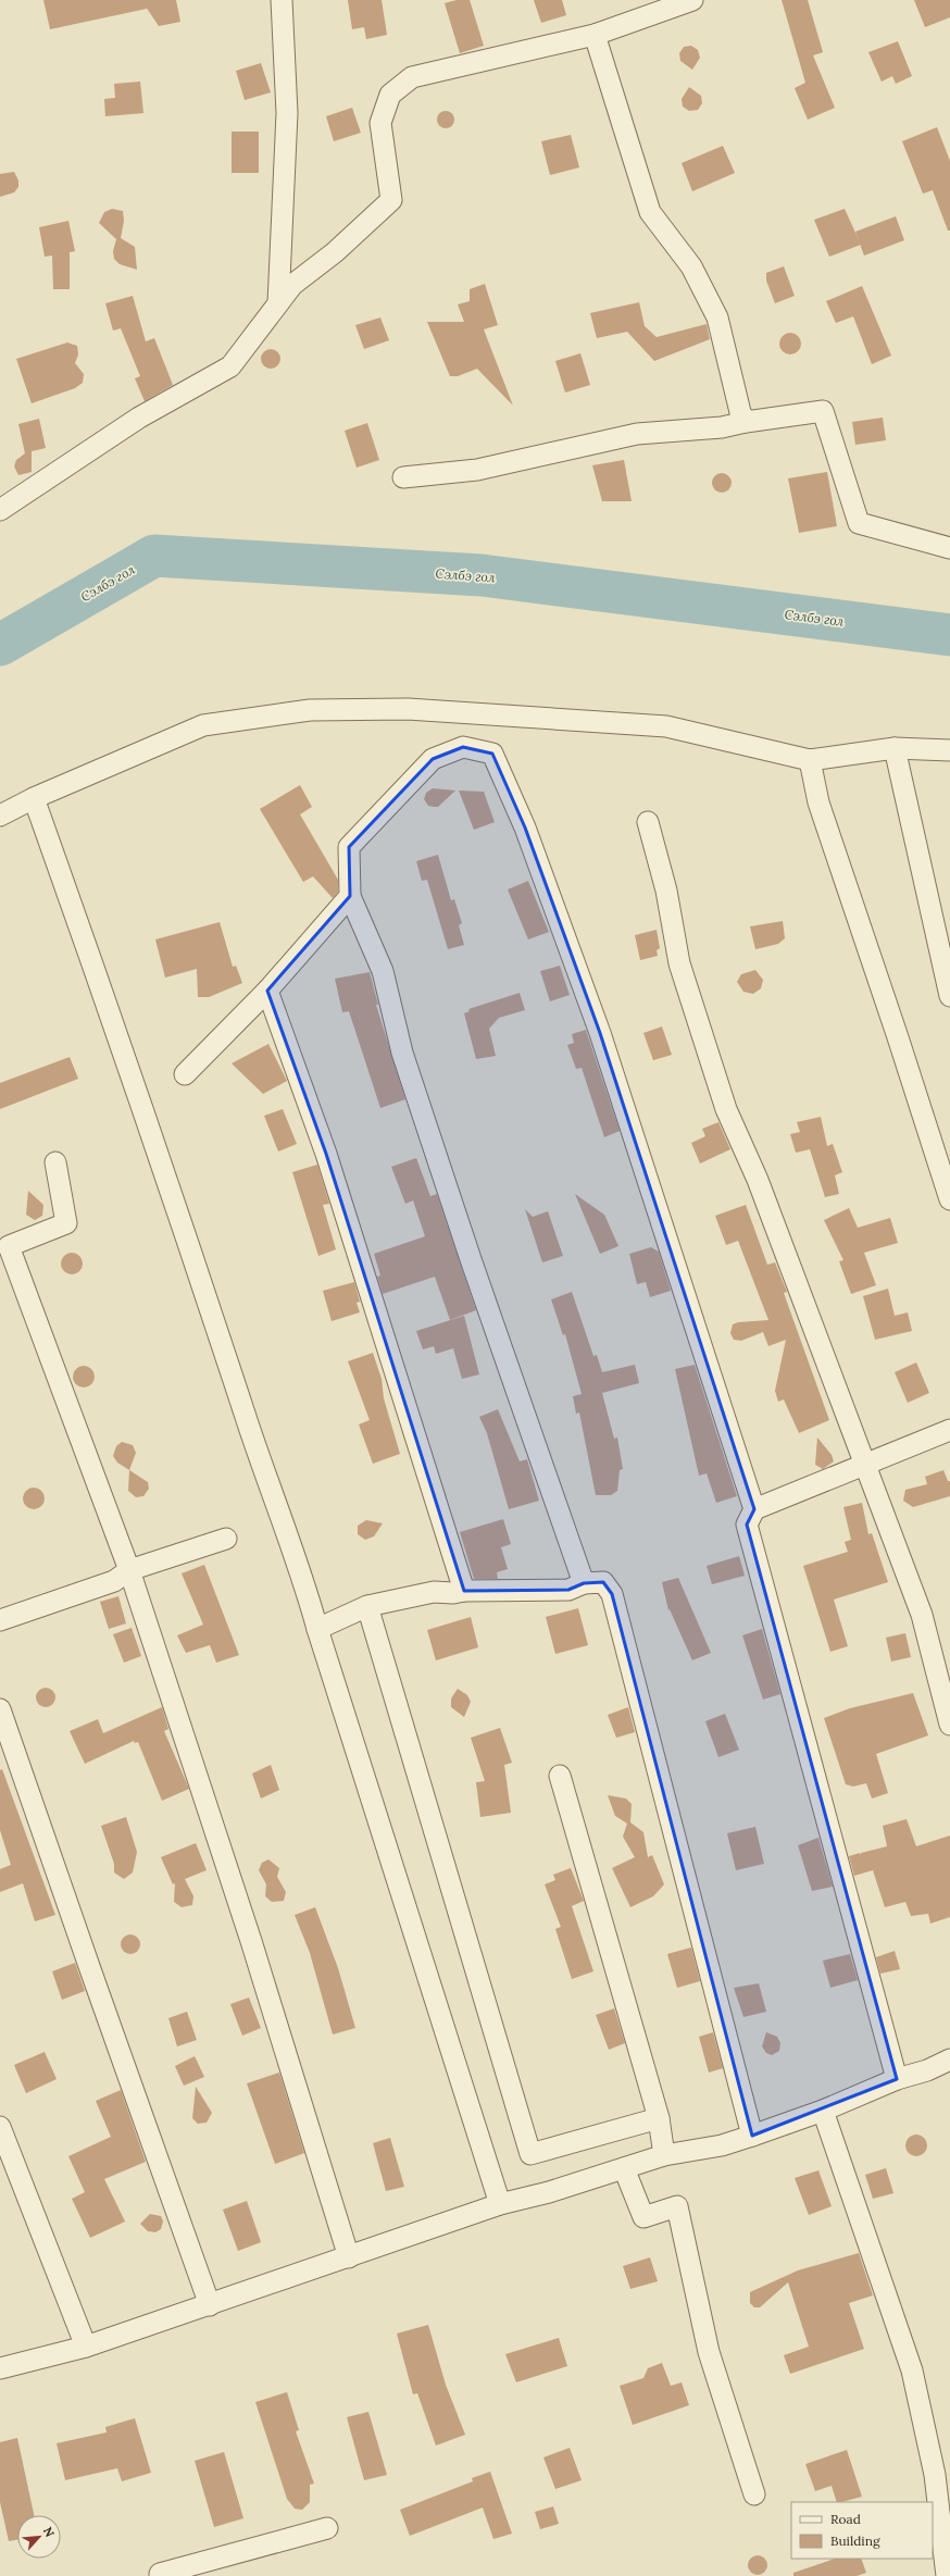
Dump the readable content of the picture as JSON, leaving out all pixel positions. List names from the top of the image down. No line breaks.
{"water":["Сэлбэ гол"],"legend":["Road","Building"],"north":"top right"}
